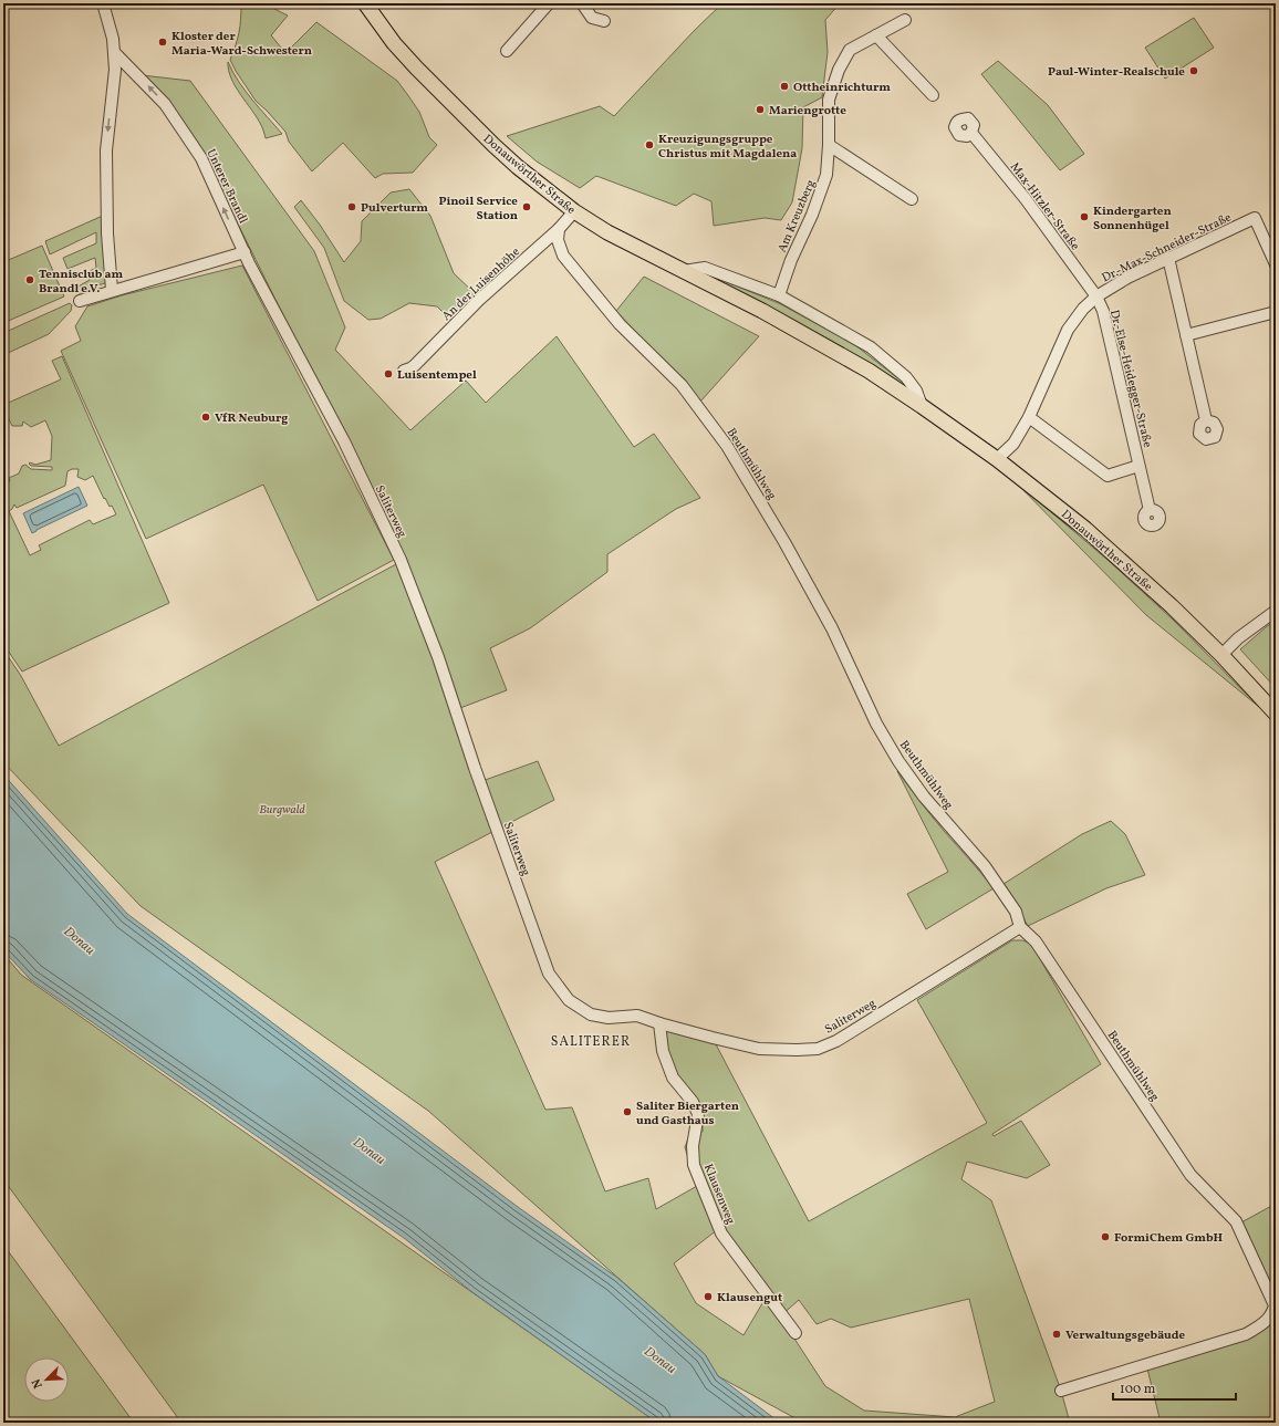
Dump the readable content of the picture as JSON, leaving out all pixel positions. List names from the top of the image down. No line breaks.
{"streets":{"main road":["Donauwörther Straße"],"street":["Unterer Brandl","Max-Hitzler-Straße","Am Kreuzberg","Dr.-Max-Schneider-Straße","An der Luisenhöhe","Dr.-Else-Heidegger-Straße","Beuthmühlweg","Saliterweg","Klausenweg"]},"crossings":[["Donauwörther Straße","Dr.-Max-Schneider-Straße"],["Donauwörther Straße","An der Luisenhöhe"],["Unterer Brandl","Saliterweg"],["Max-Hitzler-Straße","Dr.-Max-Schneider-Straße"],["Max-Hitzler-Straße","Dr.-Else-Heidegger-Straße"],["Dr.-Max-Schneider-Straße","Dr.-Else-Heidegger-Straße"],["An der Luisenhöhe","Beuthmühlweg"],["Beuthmühlweg","Saliterweg"],["Saliterweg","Klausenweg"]],"one_way":["Unterer Brandl"],"districts":["SALITERER"],"water":["Donau"],"parks":["Burgwald"],"places":["Kloster der Maria-Ward-Schwestern","Paul-Winter-Realschule","Ottheinrichturm","Mariengrotte","Kreuzigungsgruppe Christus mit Magdalena","Pulverturm","Pinoil Service Station","Kindergarten Sonnenhügel","Tennisclub am Brandl e.V.","Luisentempel","VfR Neuburg","Saliter Biergarten und Gasthaus","FormiChem GmbH","Klausengut","Verwaltungsgebäude"],"scale_bar":"100 m","north":"bottom left"}
